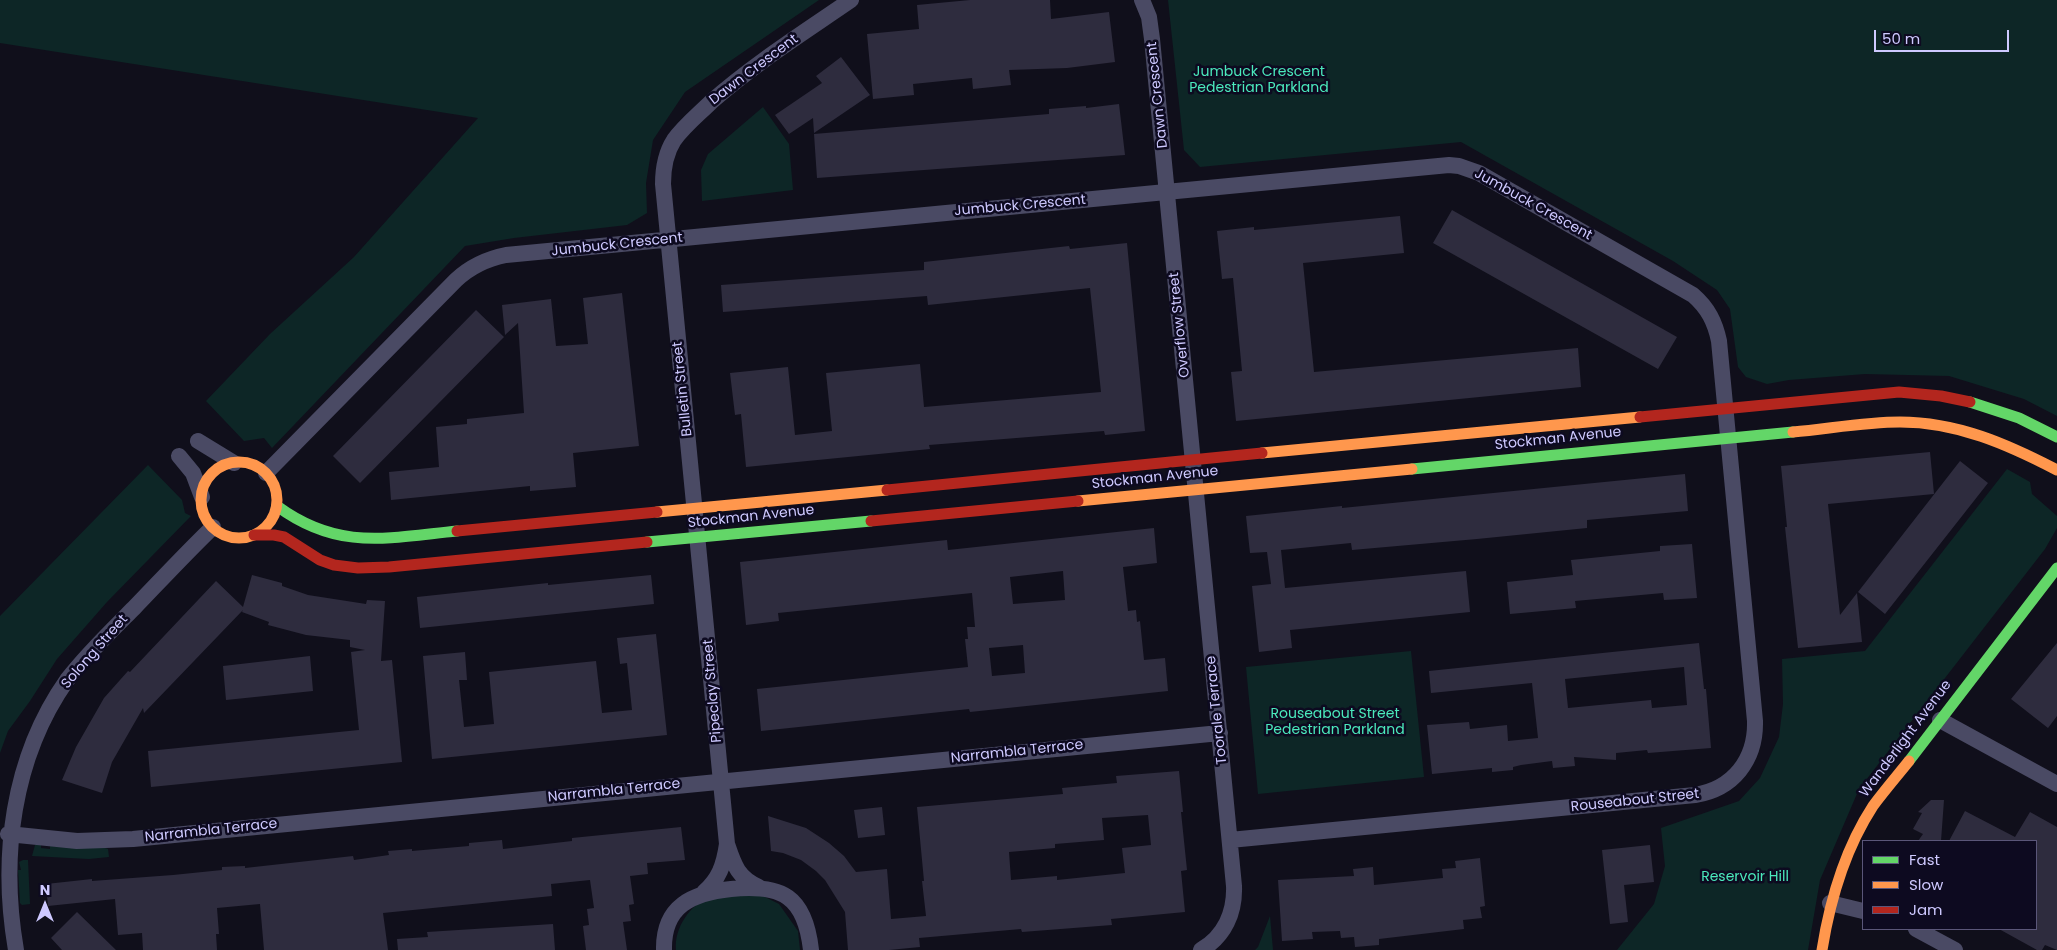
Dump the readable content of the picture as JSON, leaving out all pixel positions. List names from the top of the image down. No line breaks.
{"streets":{"street":["Dawn Crescent","Jumbuck Crescent","Overflow Street","Bulletin Street","Stockman Avenue","Solong Street","Pipeclay Street","Toorale Terrace","Wanderlight Avenue","Narrambla Terrace","Rouseabout Street"]},"crossings":[["Dawn Crescent","Jumbuck Crescent"],["Dawn Crescent","Overflow Street"],["Dawn Crescent","Bulletin Street"],["Jumbuck Crescent","Overflow Street"],["Jumbuck Crescent","Bulletin Street"],["Jumbuck Crescent","Stockman Avenue"],["Jumbuck Crescent","Solong Street"],["Jumbuck Crescent","Rouseabout Street"],["Overflow Street","Stockman Avenue"],["Overflow Street","Toorale Terrace"],["Bulletin Street","Stockman Avenue"],["Bulletin Street","Pipeclay Street"],["Stockman Avenue","Solong Street"],["Stockman Avenue","Pipeclay Street"],["Stockman Avenue","Toorale Terrace"],["Stockman Avenue","Rouseabout Street"],["Solong Street","Narrambla Terrace"],["Pipeclay Street","Narrambla Terrace"],["Toorale Terrace","Narrambla Terrace"],["Toorale Terrace","Rouseabout Street"]],"parks":["Jumbuck Crescent Pedestrian Parkland","Rouseabout Street Pedestrian Parkland","Reservoir Hill"],"legend":["Fast","Slow","Jam"],"scale_bar":"50 m","north":"top"}
